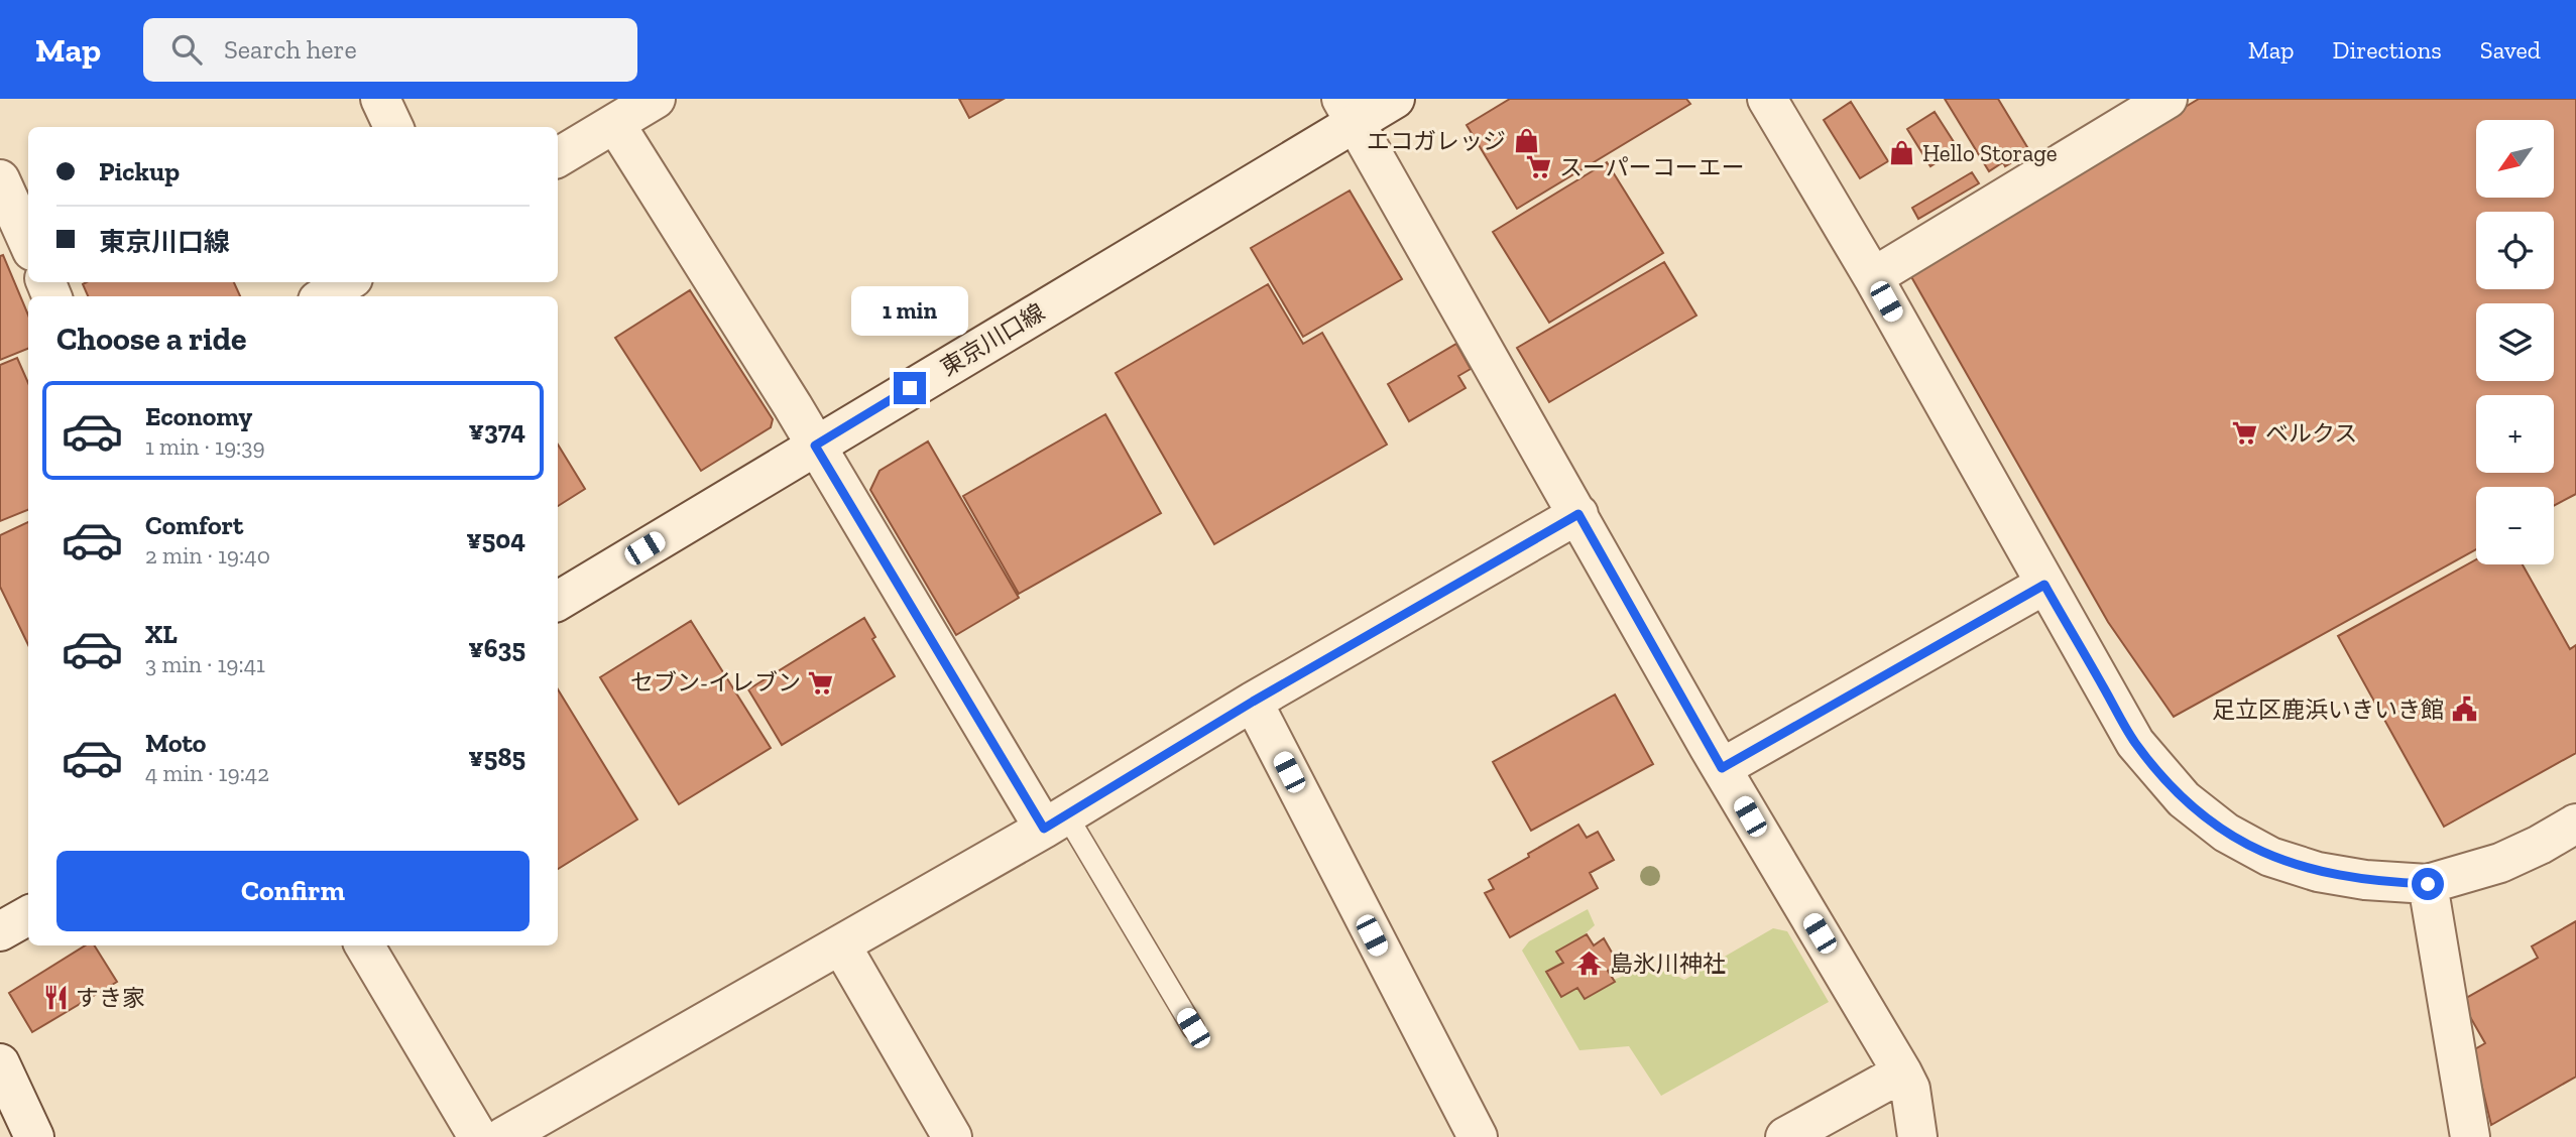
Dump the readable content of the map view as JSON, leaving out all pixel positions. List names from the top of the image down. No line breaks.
{"streets":{"street":["東京川口線"]},"places":{"shop":["エコガレッジ","Hello Storage"],"supermarket":["スーパーコーエー","ベルクス","セブン-イレブン"],"public building":["足立区鹿浜いきいき館"],"temple":["島氷川神社"],"restaurant":["すき家"]},"north":"bottom left","page":{"header":"Map","search":"Search here","nav":["Map","Directions","Saved"],"map_buttons":["+","−"],"banner":["Pickup","東京川口線"],"bubble":"1 min","heading":"Choose a ride","list":[{"name":"Economy","note":"1 min · 19:39","value":"¥374"},{"name":"Comfort","note":"2 min · 19:40","value":"¥504"},{"name":"XL","note":"3 min · 19:41","value":"¥635"},{"name":"Moto","note":"4 min · 19:42","value":"¥585"}],"buttons":"Confirm"}}
